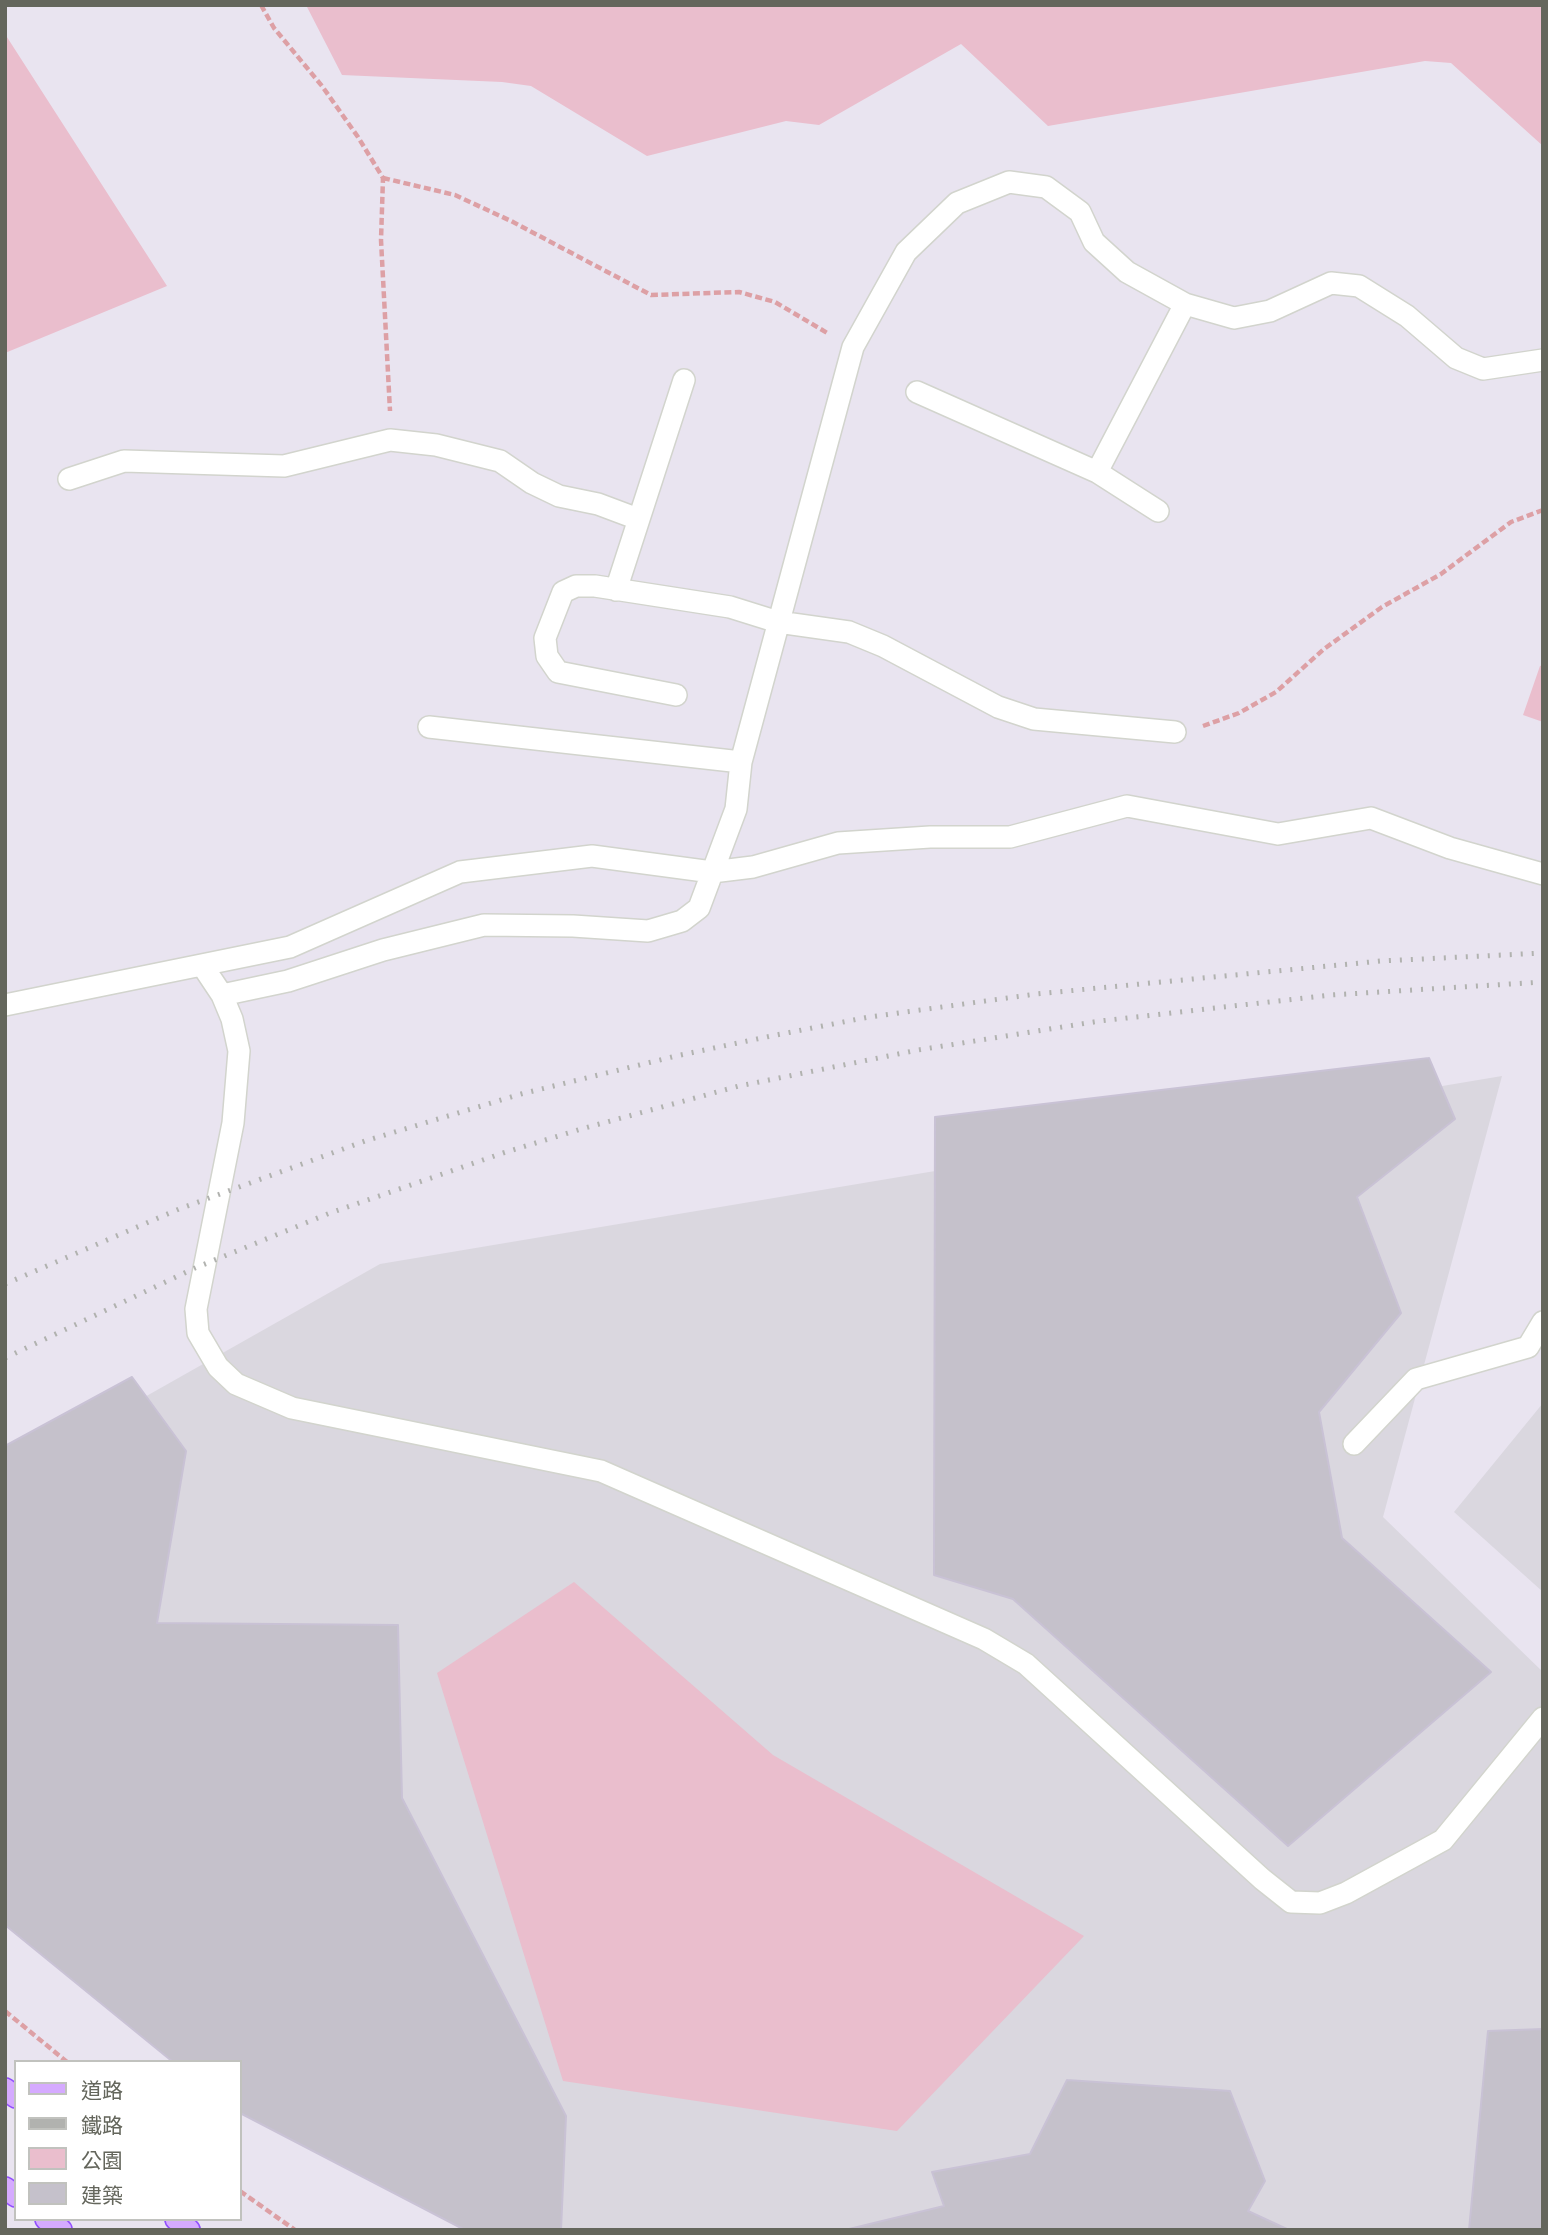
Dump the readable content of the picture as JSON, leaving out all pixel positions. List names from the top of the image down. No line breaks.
{"legend":["道路","鐵路","公園","建築"]}
